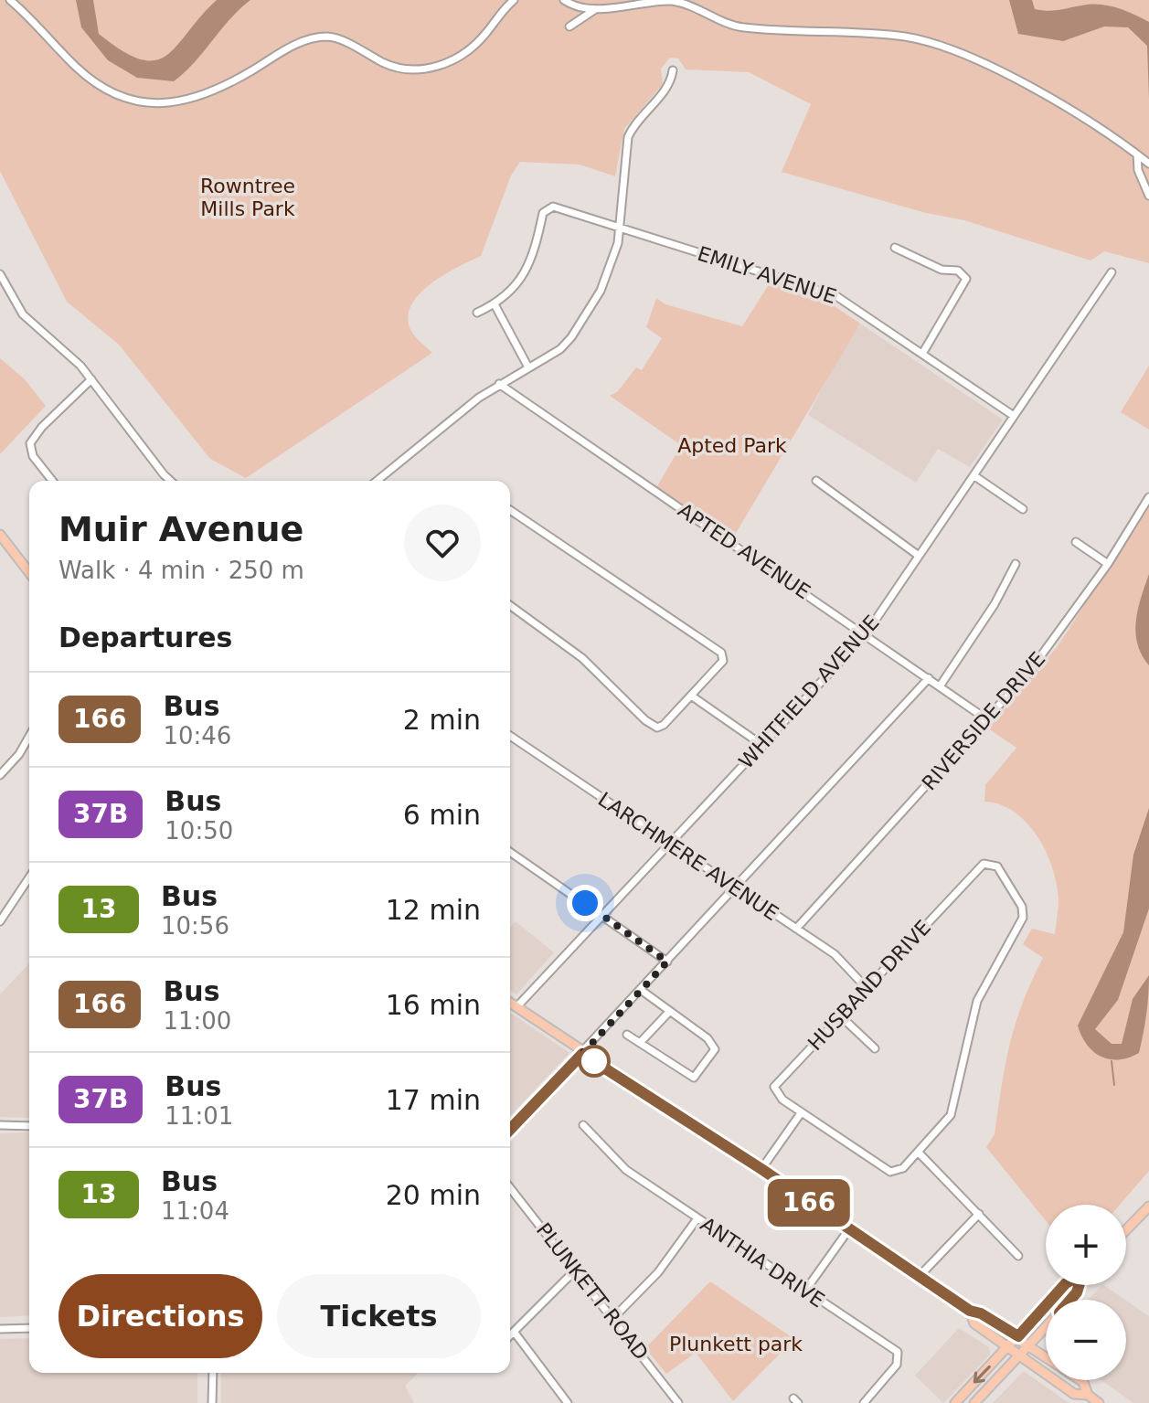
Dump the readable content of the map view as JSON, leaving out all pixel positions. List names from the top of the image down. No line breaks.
{"streets":{"street":["EMILY AVENUE","APTED AVENUE","WHITFIELD AVENUE","RIVERSIDE DRIVE","LARCHMERE AVENUE","HUSBAND DRIVE","ANTHIA DRIVE","PLUNKETT ROAD"]},"crossings":[["EMILY AVENUE","WHITFIELD AVENUE"],["APTED AVENUE","WHITFIELD AVENUE"],["APTED AVENUE","RIVERSIDE DRIVE"],["WHITFIELD AVENUE","LARCHMERE AVENUE"],["RIVERSIDE DRIVE","LARCHMERE AVENUE"],["LARCHMERE AVENUE","HUSBAND DRIVE"]],"parks":["Rowntree Mills Park","Apted Park","Plunkett park"],"lines":["bus line 166"],"page":{"on_map":"166","heading":[["Muir Avenue","Walk · 4 min · 250 m"],"Departures"],"list":[{"mark":"166","name":"Bus","note":"10:46","value":"2 min"},{"mark":"37B","name":"Bus","note":"10:50","value":"6 min"},{"mark":"13","name":"Bus","note":"10:56","value":"12 min"},{"mark":"166","name":"Bus","note":"11:00","value":"16 min"},{"mark":"37B","name":"Bus","note":"11:01","value":"17 min"},{"mark":"13","name":"Bus","note":"11:04","value":"20 min"}],"map_buttons":["+","−"],"buttons":["Directions","Tickets"]}}
